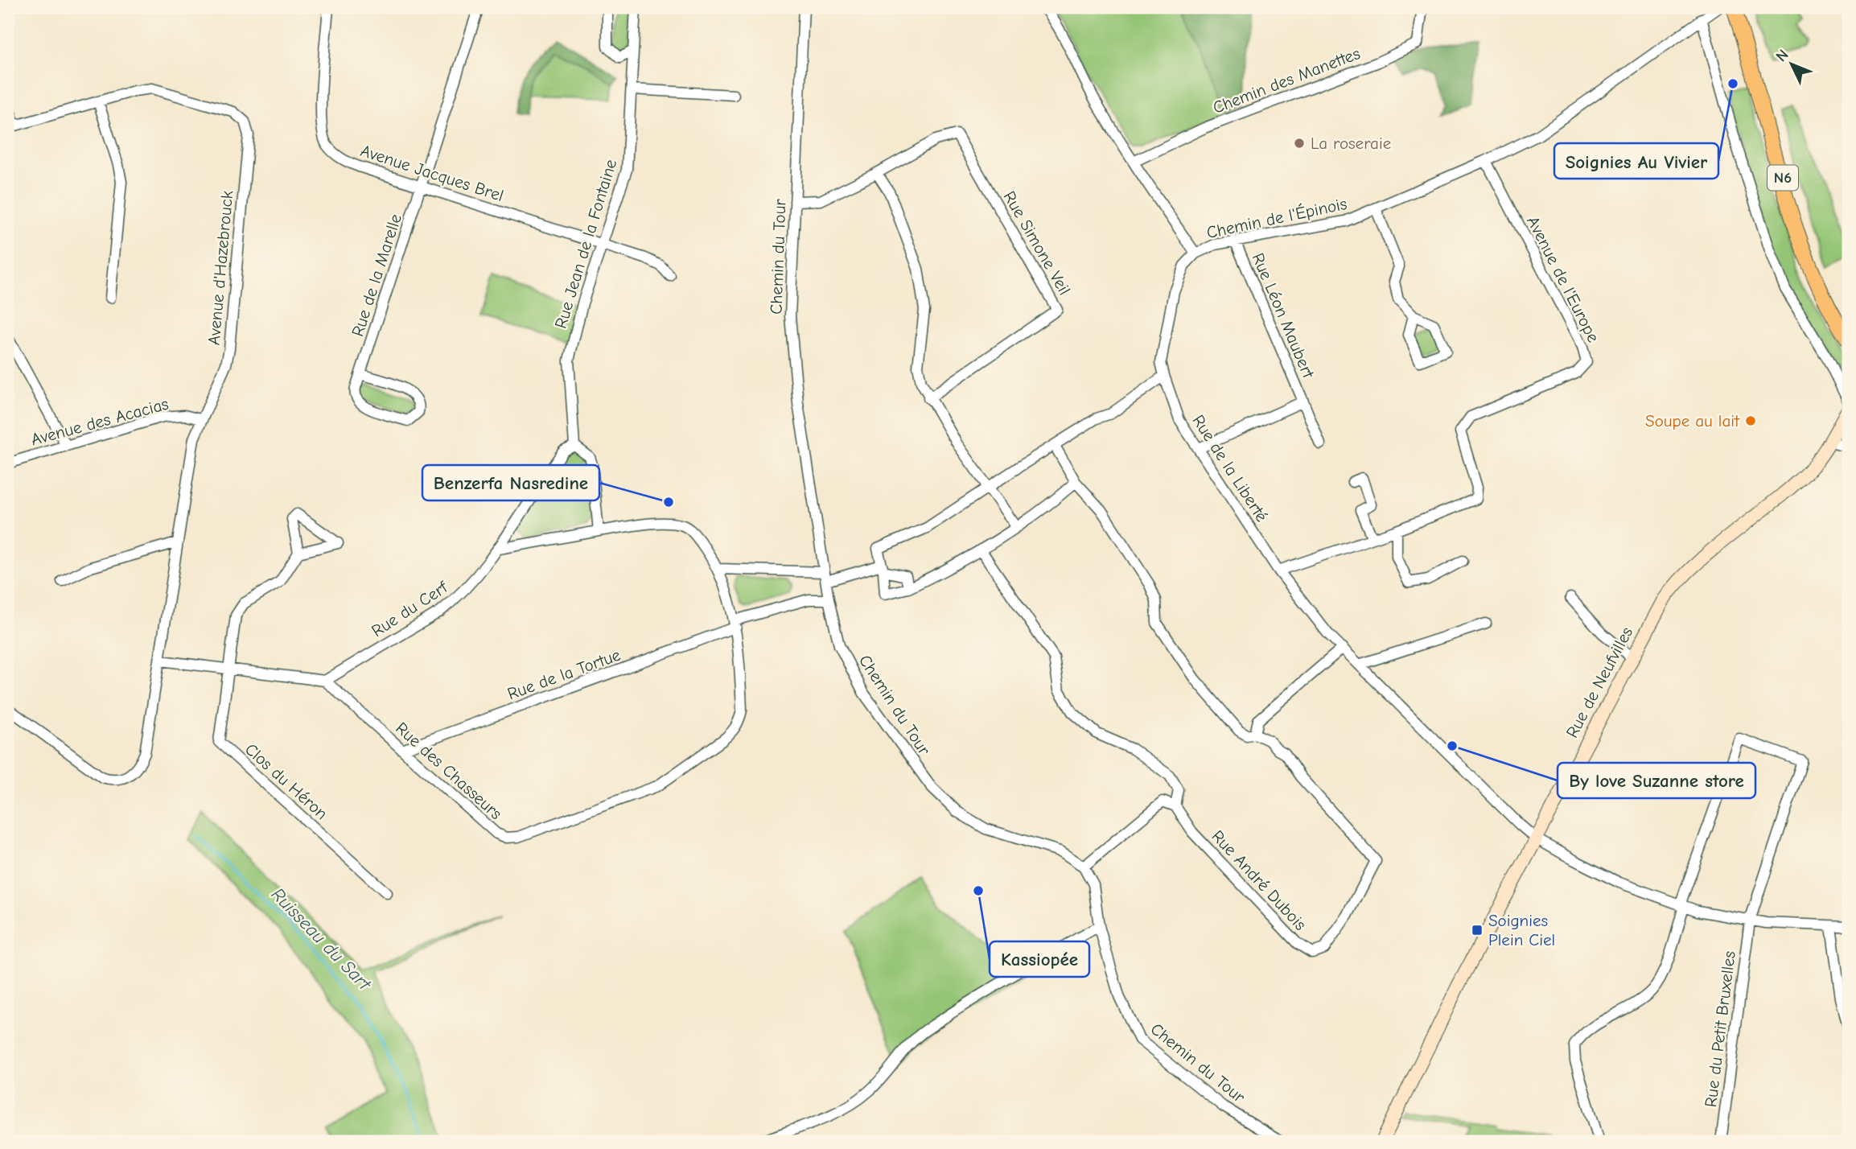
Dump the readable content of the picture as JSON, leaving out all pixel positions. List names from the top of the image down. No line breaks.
{"streets":{"main road":["N6","Rue de Neufvilles"],"street":["Chemin des Manettes","Avenue Jacques Brel","Chemin de l'Épinois","Rue Simone Veil","Rue Jean de la Fontaine","Chemin du Tour","Avenue d'Hazebrouck","Rue de la Marelle","Avenue de l'Europe","Rue Léon Maubert","Avenue des Acacias","Rue de la Liberté","Rue du Cerf","Rue de la Tortue","Rue des Chasseurs","Clos du Héron","Rue André Dubois","Rue du Petit Bruxelles"]},"crossings":[["Chemin des Manettes","Chemin de l'Épinois"],["Avenue Jacques Brel","Rue Jean de la Fontaine"],["Avenue Jacques Brel","Rue de la Marelle"],["Chemin de l'Épinois","Avenue de l'Europe"],["Chemin de l'Épinois","Rue Léon Maubert"],["Chemin de l'Épinois","Rue de la Liberté"],["Rue Jean de la Fontaine","Rue du Cerf"],["Chemin du Tour","Rue de la Tortue"],["Avenue d'Hazebrouck","Avenue des Acacias"],["Avenue de l'Europe","Rue de la Liberté"],["Rue Léon Maubert","Rue de la Liberté"],["Rue de la Liberté","Rue de Neufvilles"],["Rue de la Liberté","Rue du Petit Bruxelles"],["Rue du Cerf","Rue des Chasseurs"],["Rue de la Tortue","Rue des Chasseurs"]],"water":["Ruisseau du Sart"],"places":{"other":["Soignies Au Vivier","La roseraie","Soupe au lait","Benzerfa Nasredine","By love Suzanne store","Kassiopée"],"transit":["Soignies Plein Ciel"]},"north":"top left"}
